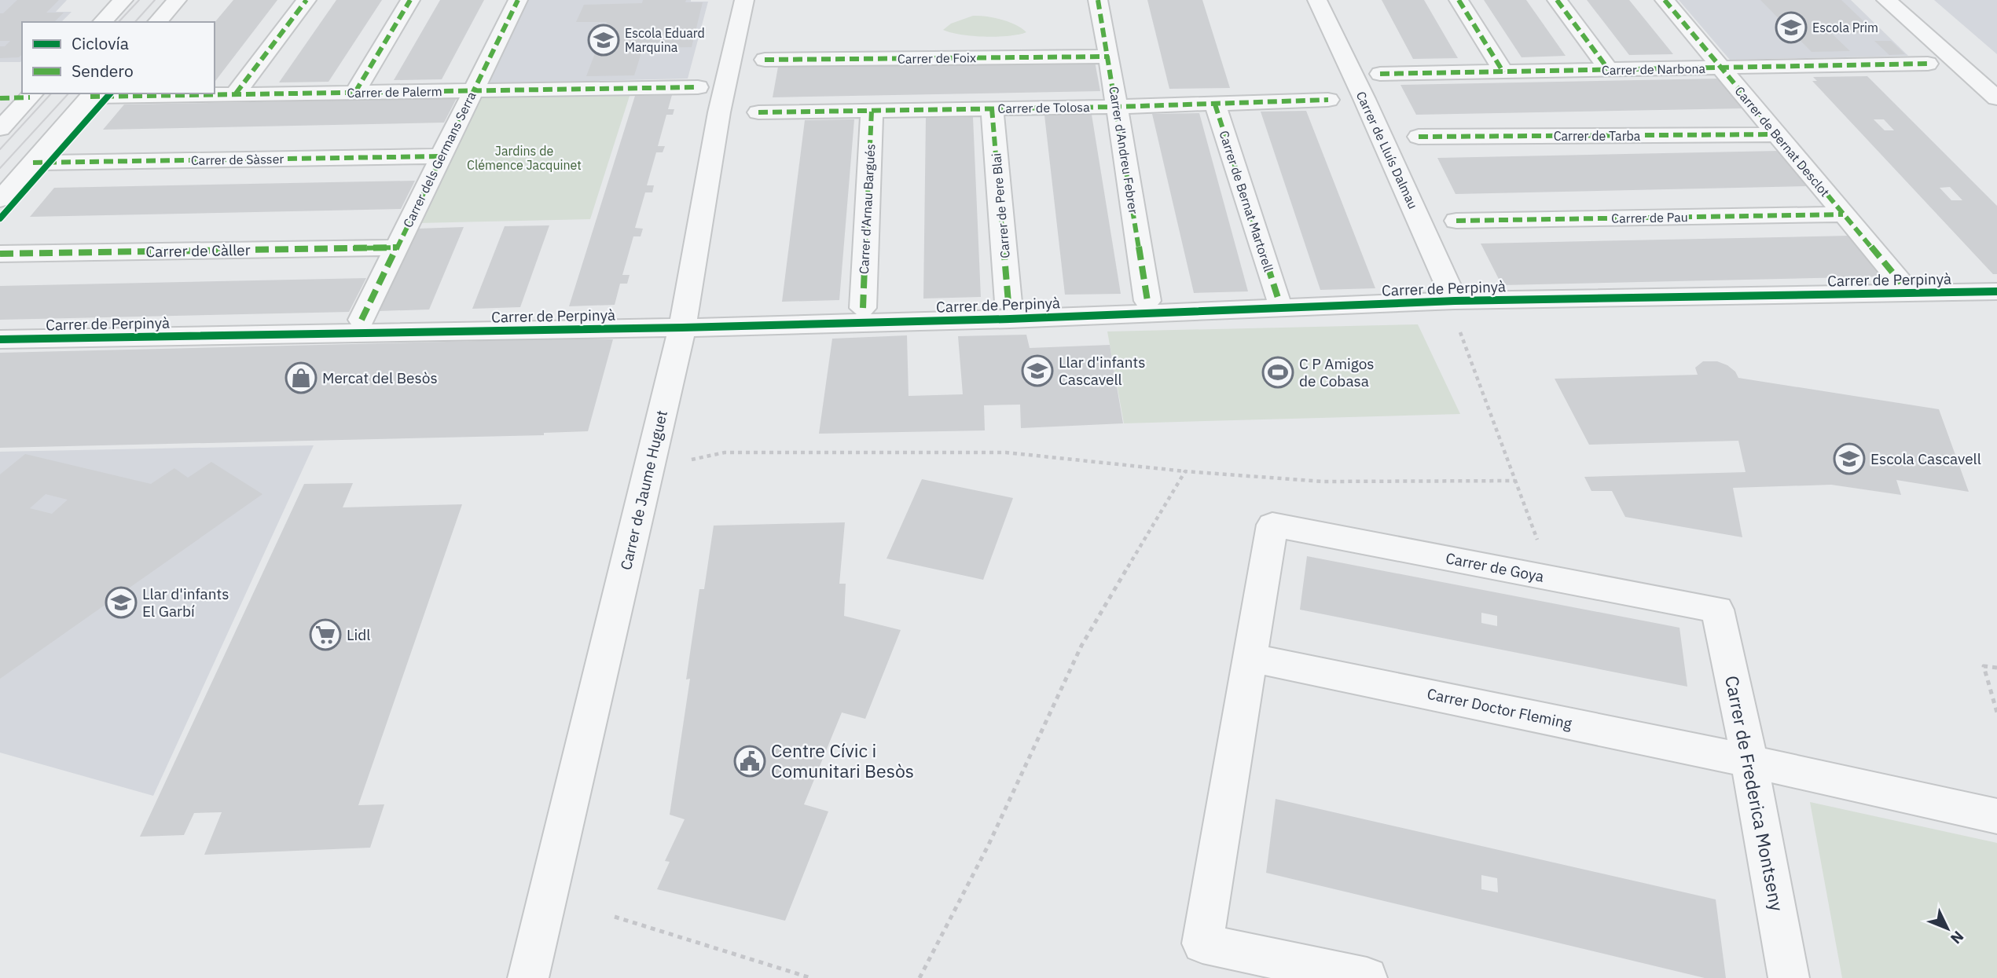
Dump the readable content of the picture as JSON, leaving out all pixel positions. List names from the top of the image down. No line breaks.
{"streets":{"street":["Carrer de Foix","Carrer de Narbona","Carrer de Palerm","Carrer de Tolosa","Carrer de Tarba","Carrer de Bernat Desclot","Carrer d'Andreu Febrer","Carrer de Lluís Dalmau","Carrer de Sàsser","Carrer dels Germans Serra","Carrer de Bernat Martorell","Carrer de Pere Blai","Carrer d'Arnau Bargués","Carrer de Pau","Carrer de Càller","Carrer de Perpinyà","Carrer de Jaume Huguet","Carrer de Goya","Carrer Doctor Fleming","Carrer de Frederica Montseny"]},"crossings":[["Carrer de Foix","Carrer d'Andreu Febrer"],["Carrer de Narbona","Carrer de Bernat Desclot"],["Carrer de Palerm","Carrer dels Germans Serra"],["Carrer de Tolosa","Carrer d'Andreu Febrer"],["Carrer de Tolosa","Carrer de Bernat Martorell"],["Carrer de Tolosa","Carrer de Pere Blai"],["Carrer de Tolosa","Carrer d'Arnau Bargués"],["Carrer de Tarba","Carrer de Bernat Desclot"],["Carrer de Bernat Desclot","Carrer de Pau"],["Carrer de Lluís Dalmau","Carrer de Perpinyà"],["Carrer de Sàsser","Carrer dels Germans Serra"],["Carrer dels Germans Serra","Carrer de Càller"],["Carrer de Perpinyà","Carrer de Jaume Huguet"],["Carrer de Goya","Carrer Doctor Fleming"],["Carrer de Goya","Carrer de Frederica Montseny"],["Carrer Doctor Fleming","Carrer de Frederica Montseny"]],"parks":["Jardins de Clémence Jacquinet"],"places":{"school or university":["Escola Prim","Escola Eduard Marquina","Llar d'infants Cascavell","Escola Cascavell","Llar d'infants El Garbí"],"sports":["C P Amigos de Cobasa"],"shop":["Mercat del Besòs"],"supermarket":["Lidl"],"public building":["Centre Cívic i Comunitari Besòs"]},"legend":["Ciclovía","Sendero"],"north":"bottom right"}
